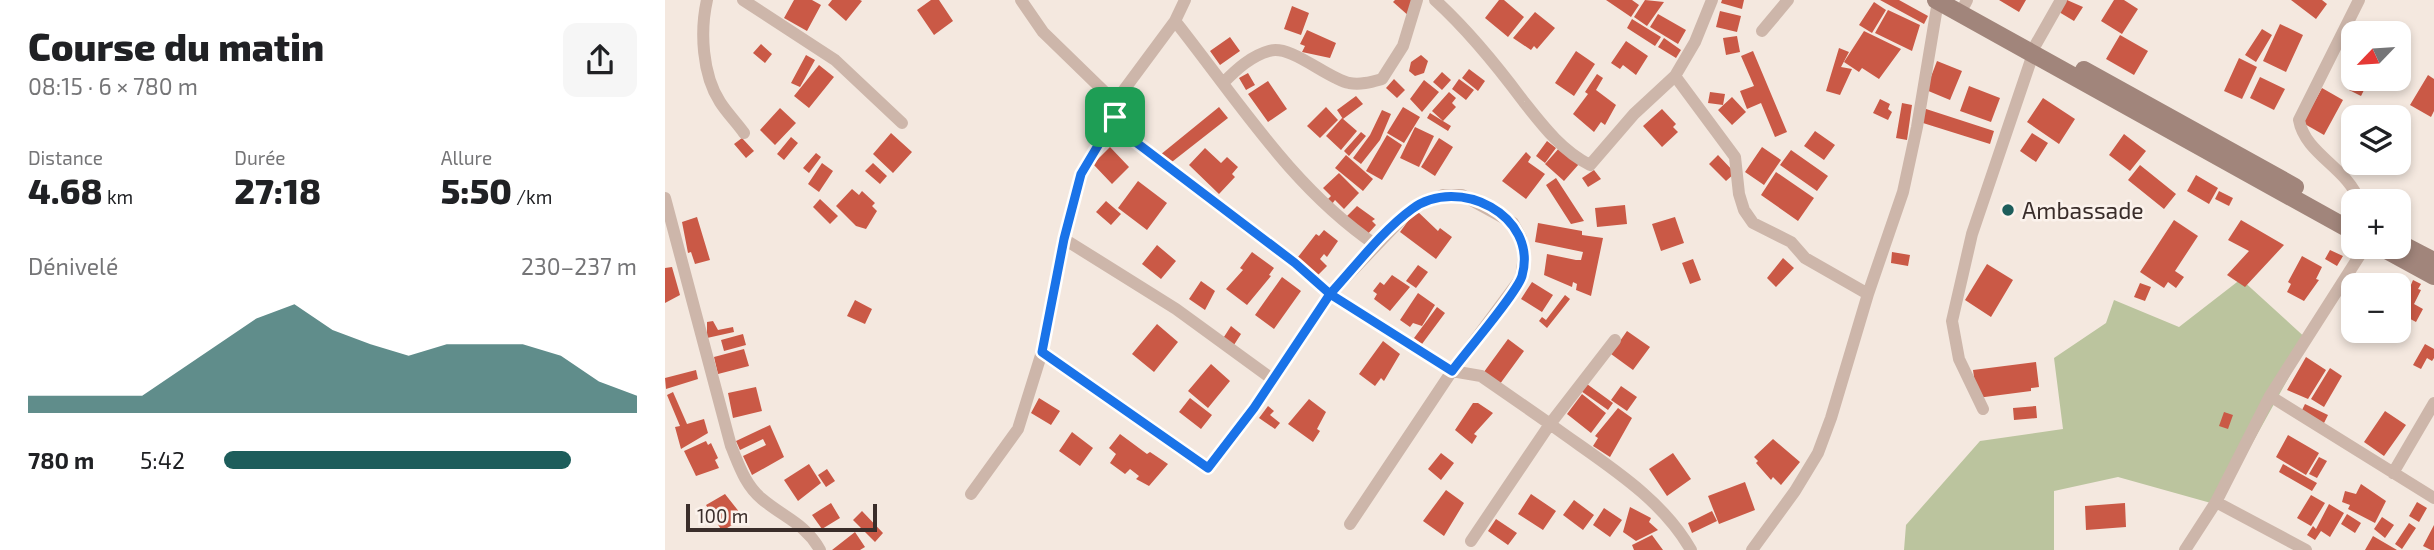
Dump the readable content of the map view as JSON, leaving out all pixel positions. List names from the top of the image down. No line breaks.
{"places":["Ambassade"],"scale_bar":"100 m","north":"bottom left","page":{"heading":["Course du matin","08:15 · 6 × 780 m"],"map_buttons":["+","−"],"stats":[["Distance","4.68 km"],["Durée","27:18"],["Allure","5:50 /km"]],"chart":["Dénivelé","230–237 m"],"list":[{"name":"780 m","note":"5:42"}],"scale":"100 m"}}
